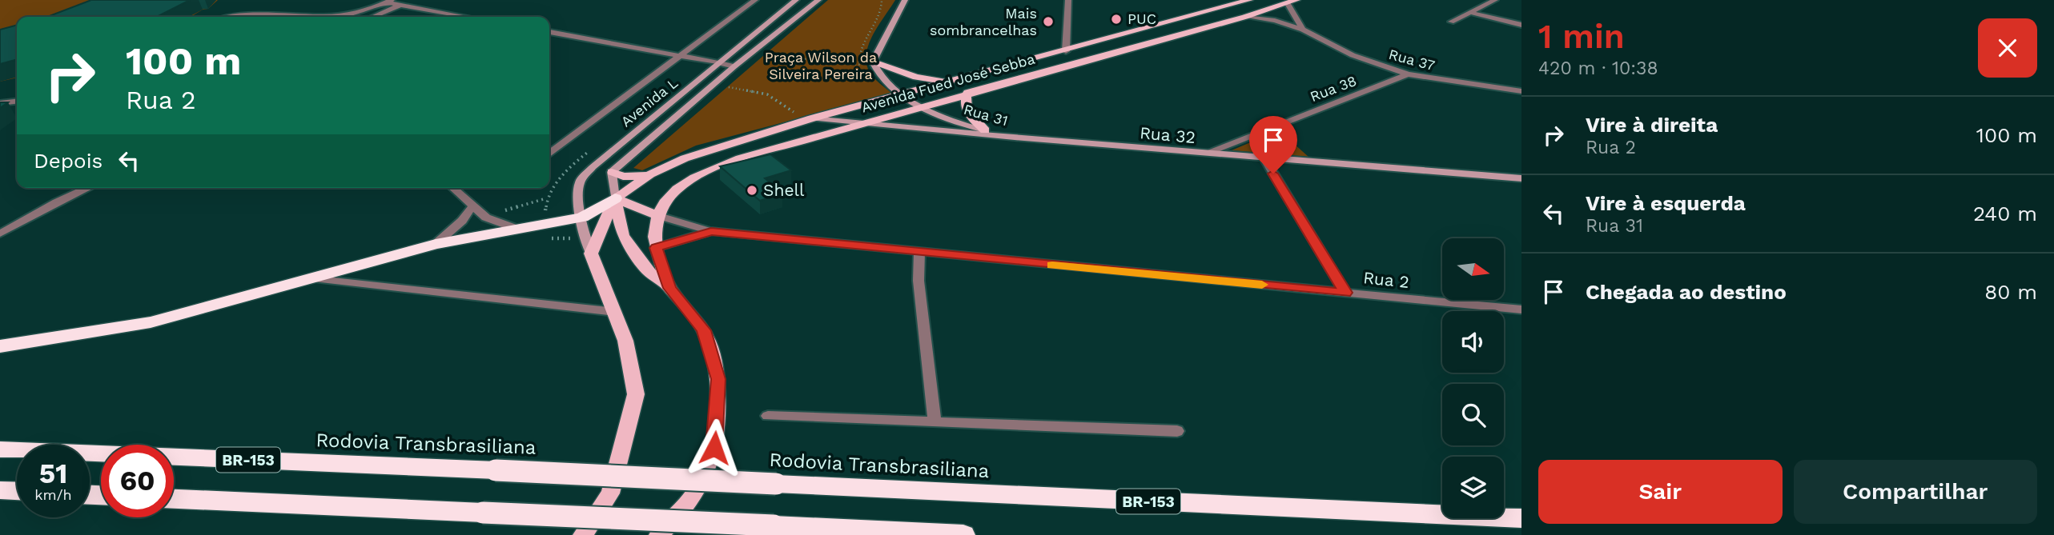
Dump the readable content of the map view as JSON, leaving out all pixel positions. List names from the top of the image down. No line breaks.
{"streets":{"highway":["Rodovia Transbrasiliana","BR-153"],"main road":["Avenida Fued José Sebba","Avenida L","Rua 31","Rua 32"],"street":["Rua 37","Rua 38","Rua 2"]},"crossings":[["Rua 37","Avenida Fued José Sebba"],["Rua 37","Rua 38"],["Avenida Fued José Sebba","Rua 31"],["Avenida Fued José Sebba","Rua 32"],["Avenida Fued José Sebba","Rua 2"],["Rua 38","Rua 32"],["Rua 31","Rua 32"]],"parks":["Praça Wilson da Silveira Pereira"],"places":["PUC","Mais sombrancelhas","Shell"],"north":"right","page":{"heading":["1 min","420 m · 10:38"],"turn":["100 m","Rua 2"],"list":[{"name":"Vire à direita","note":"Rua 2","value":"100 m"},{"name":"Vire à esquerda","note":"Rua 31","value":"240 m"},{"name":"Chegada ao destino","value":"80 m"}],"then":"Depois","speed":"51 km/h","limit":"60","buttons":["Sair","Compartilhar"]}}
